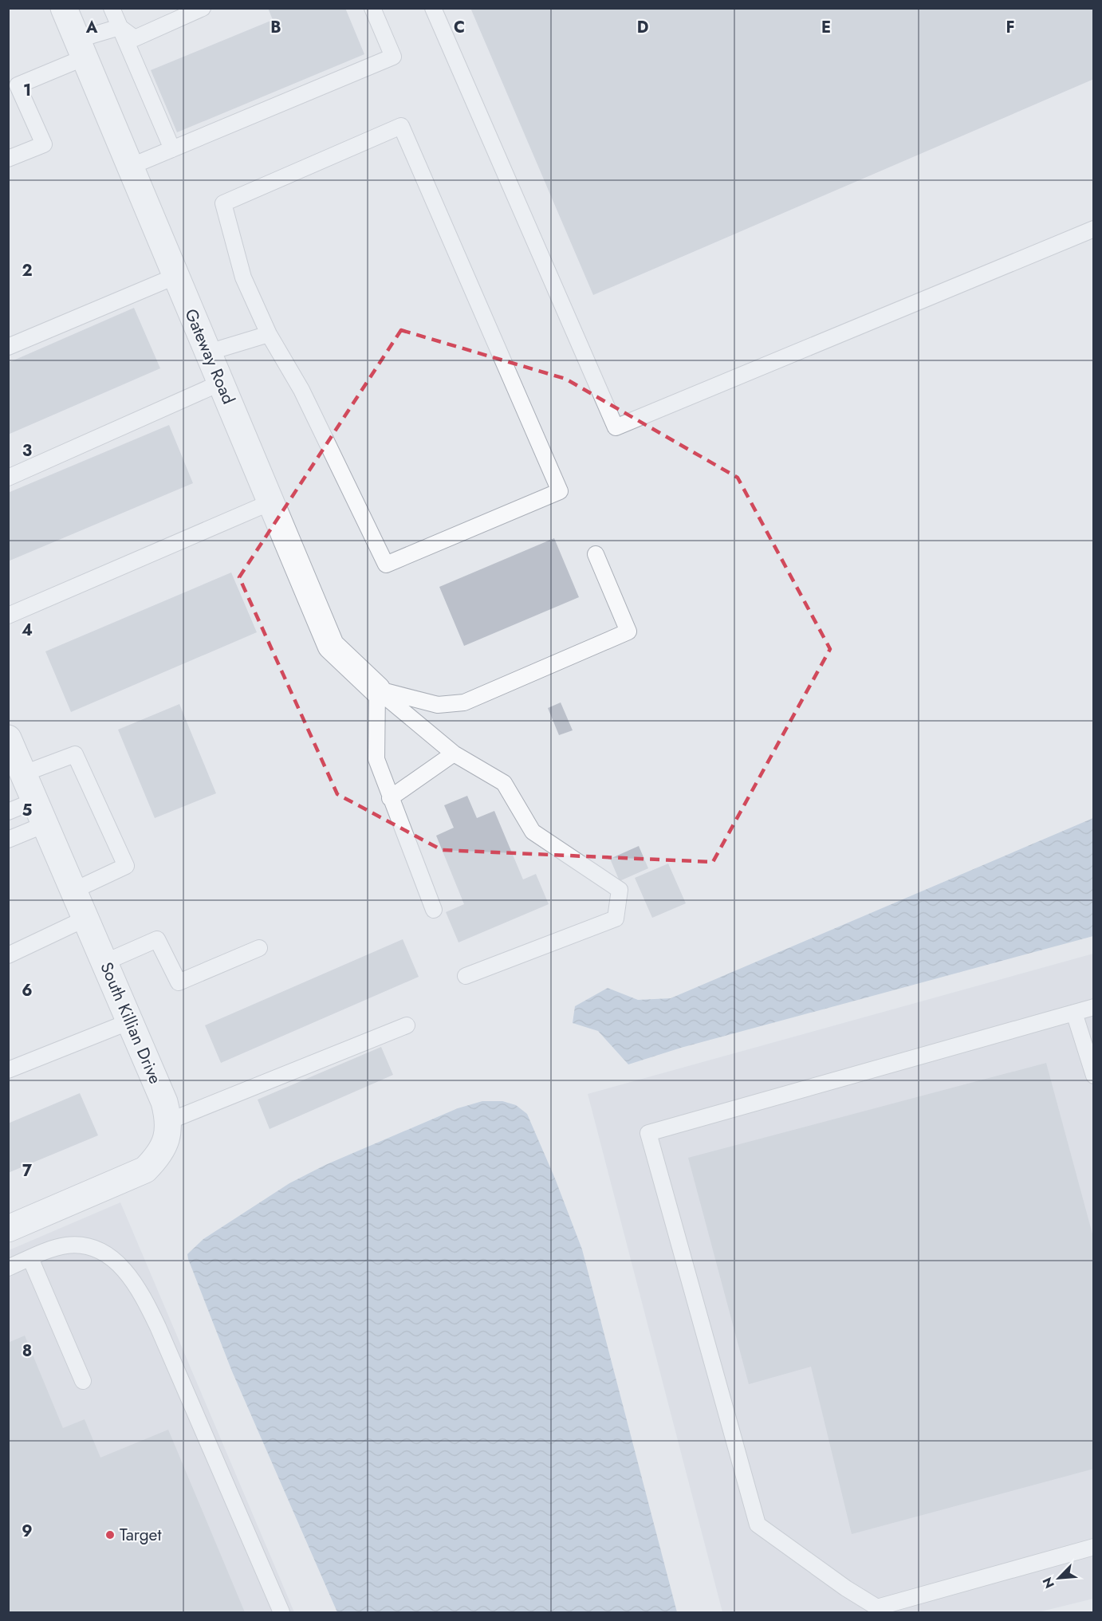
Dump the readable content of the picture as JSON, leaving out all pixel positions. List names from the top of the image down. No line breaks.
{"streets":{"street":["Gateway Road","South Killian Drive"]},"places":["Target"],"north":"bottom left","grid":{"columns":["A","B","C","D","E","F"],"rows":["1","2","3","4","5","6","7","8","9"]}}
